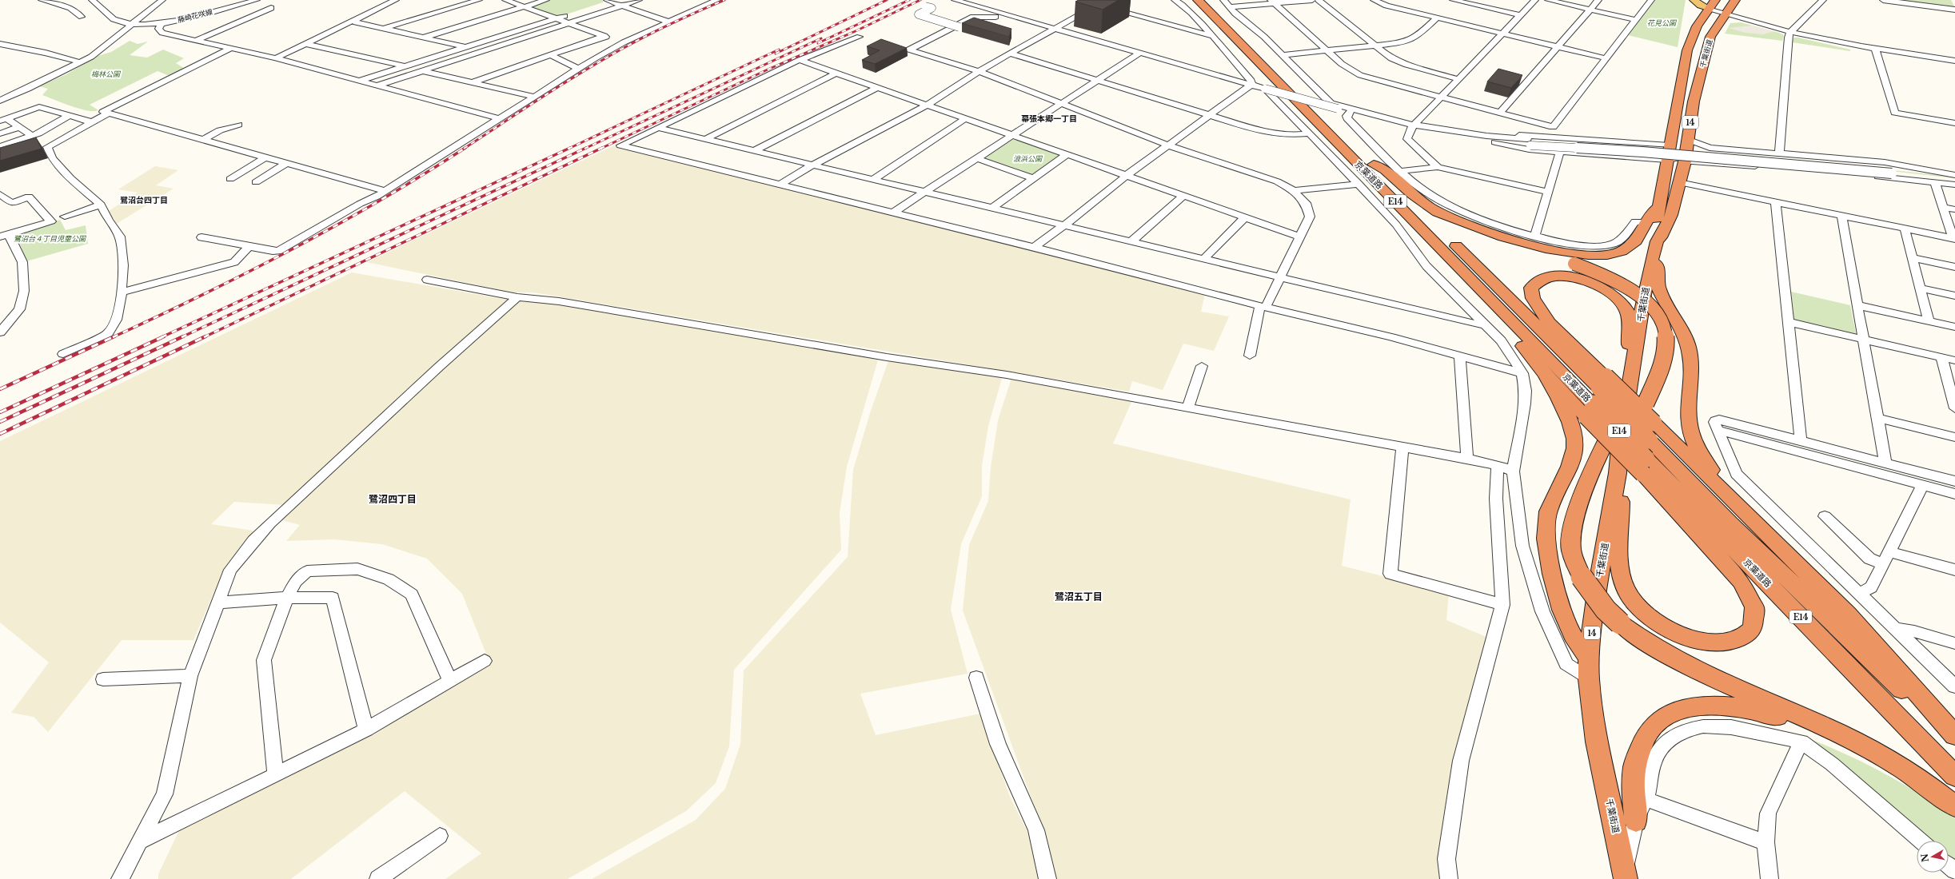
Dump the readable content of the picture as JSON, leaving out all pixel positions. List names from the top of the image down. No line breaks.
{"streets":{"highway":["千葉街道","14","京葉道路","E14"],"street":["藤崎花咲線"]},"districts":["幕張本郷一丁目","鷺沼台四丁目","鷺沼四丁目","鷺沼五丁目"],"parks":["花見公園","梅林公園","浪浜公園","鷺沼台４丁目児童公園"],"north":"left"}
